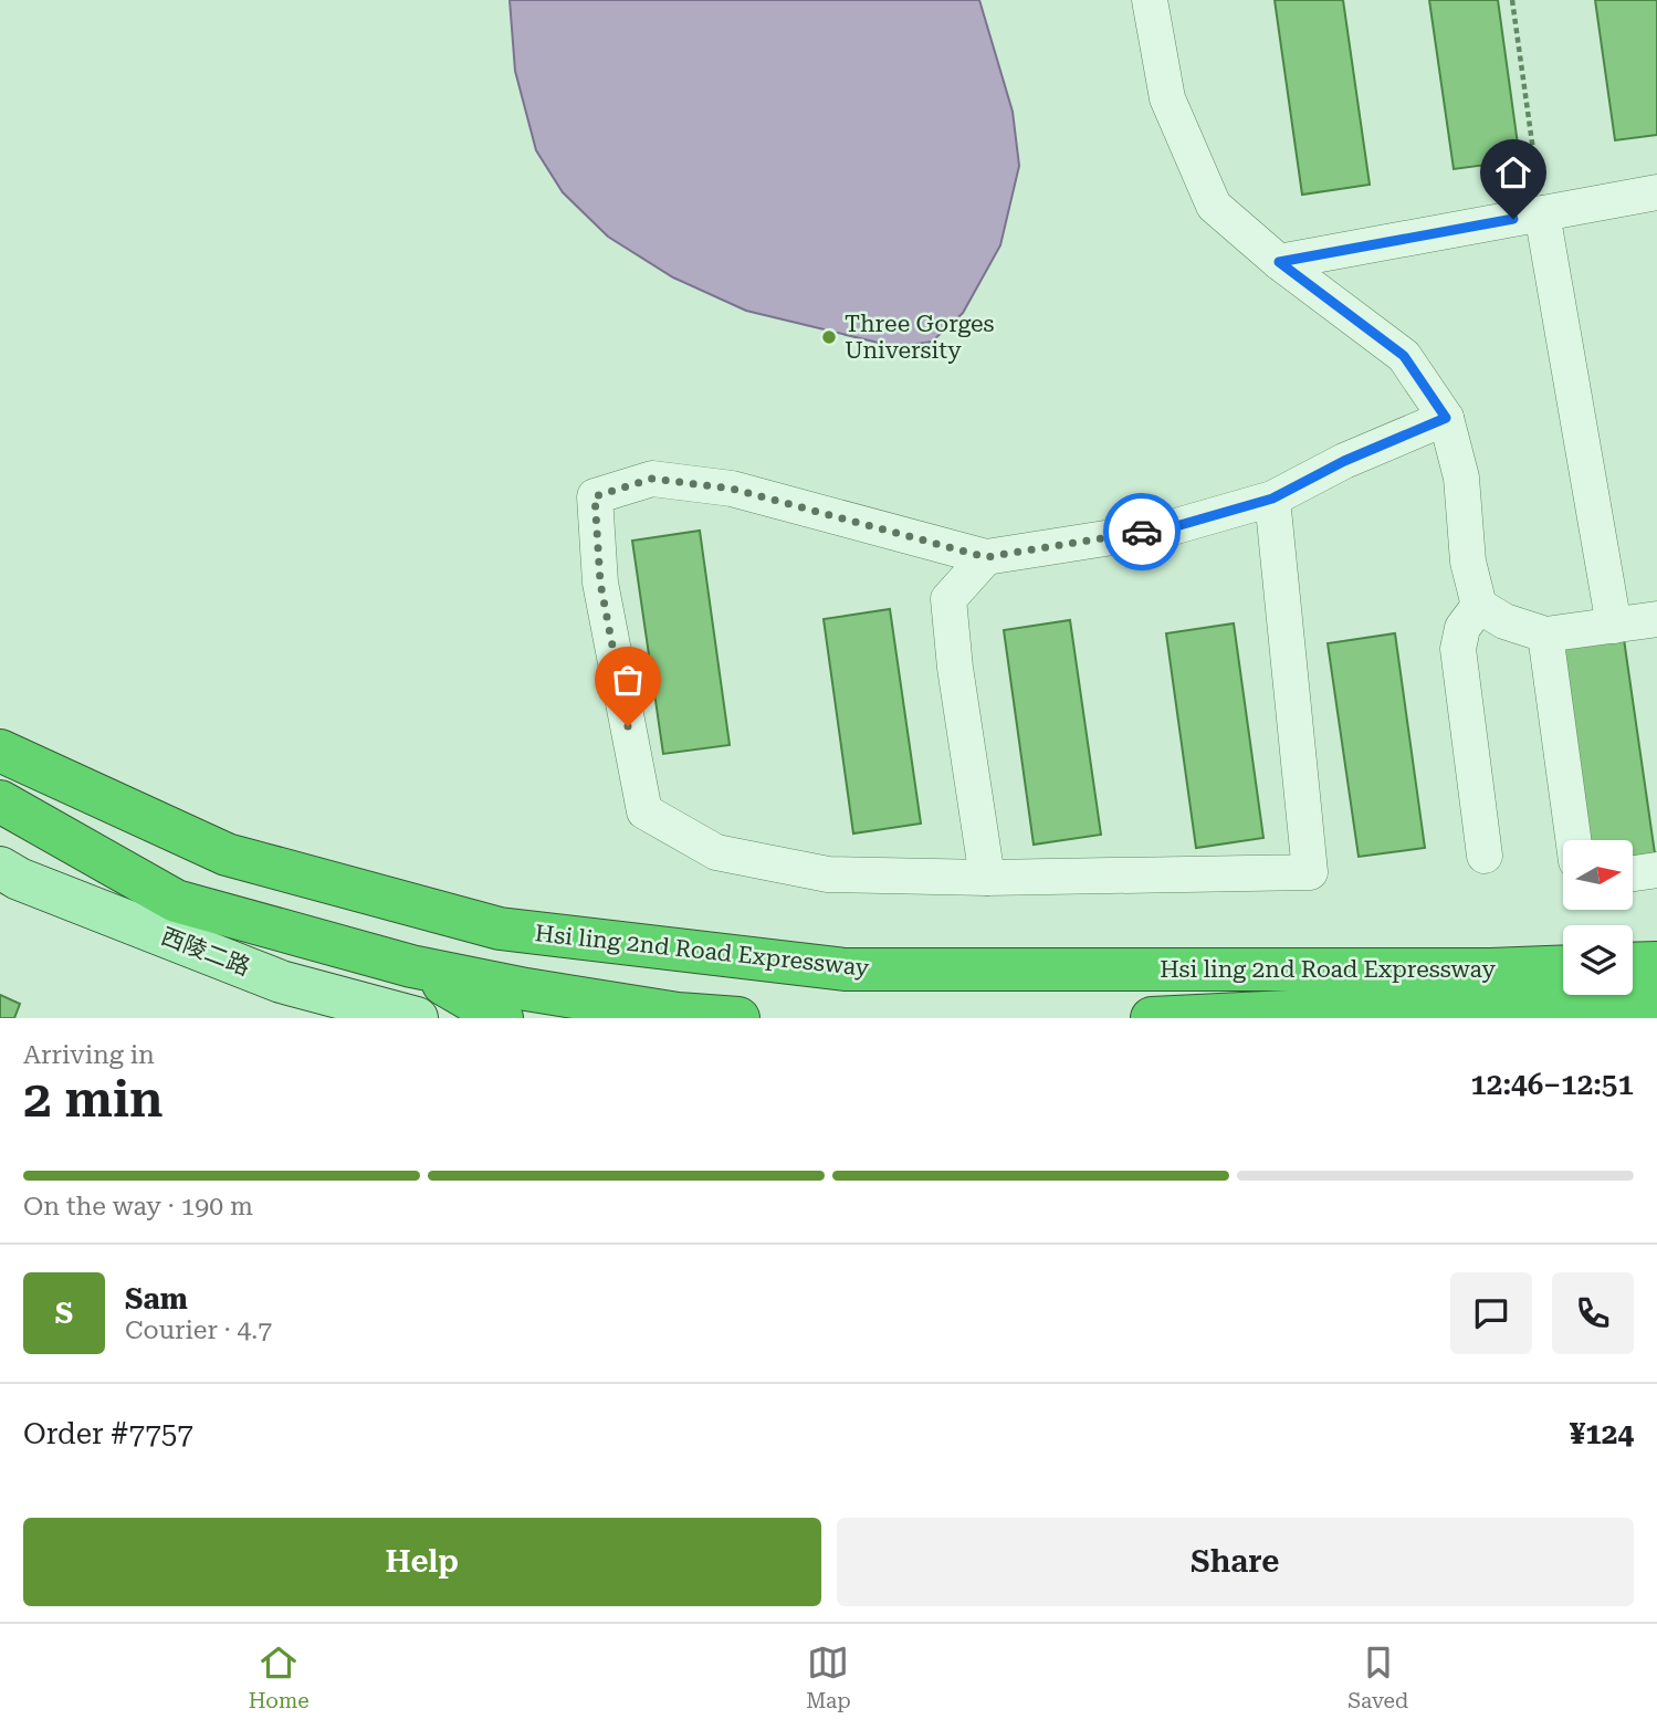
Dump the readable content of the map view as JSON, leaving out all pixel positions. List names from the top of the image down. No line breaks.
{"streets":{"highway":["Hsi ling 2nd Road Expressway"],"main road":["西陵二路"]},"places":["Three Gorges University"],"north":"right","page":{"heading":["2 min","Arriving in","12:46–12:51"],"panel":["Sam","Courier · 4.7","Order #7757","¥124"],"bar":"On the way · 190 m","round":"S","buttons":["Help","Share"],"tabs":["Home","Map","Saved"]}}
